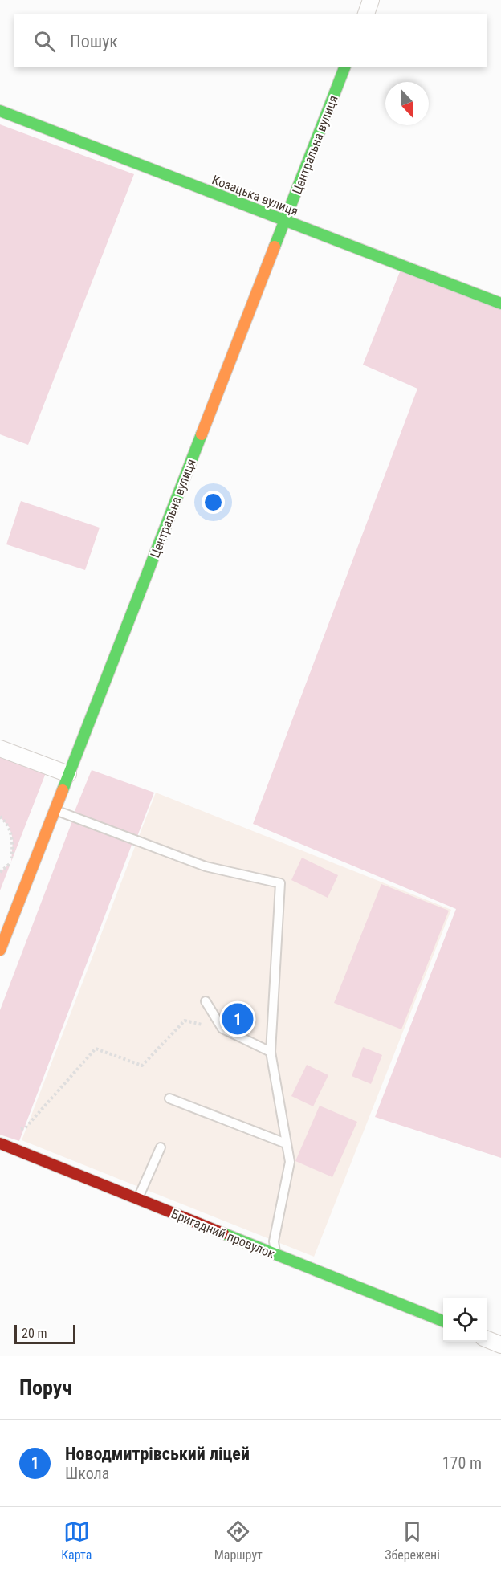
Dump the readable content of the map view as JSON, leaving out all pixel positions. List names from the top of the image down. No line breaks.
{"streets":{"street":["Центральна вулиця","Козацька вулиця","Бригадний провулок"]},"crossings":[["Центральна вулиця","Козацька вулиця"]],"scale_bar":"20 m","north":"bottom","page":{"search":"Пошук","pins":"1","scale":"20 m","heading":"Поруч","list":[{"mark":"1","name":"Новодмитрівський ліцей","note":"Школа","value":"170 m"}],"nav":["Карта","Маршрут","Збережені"]}}
